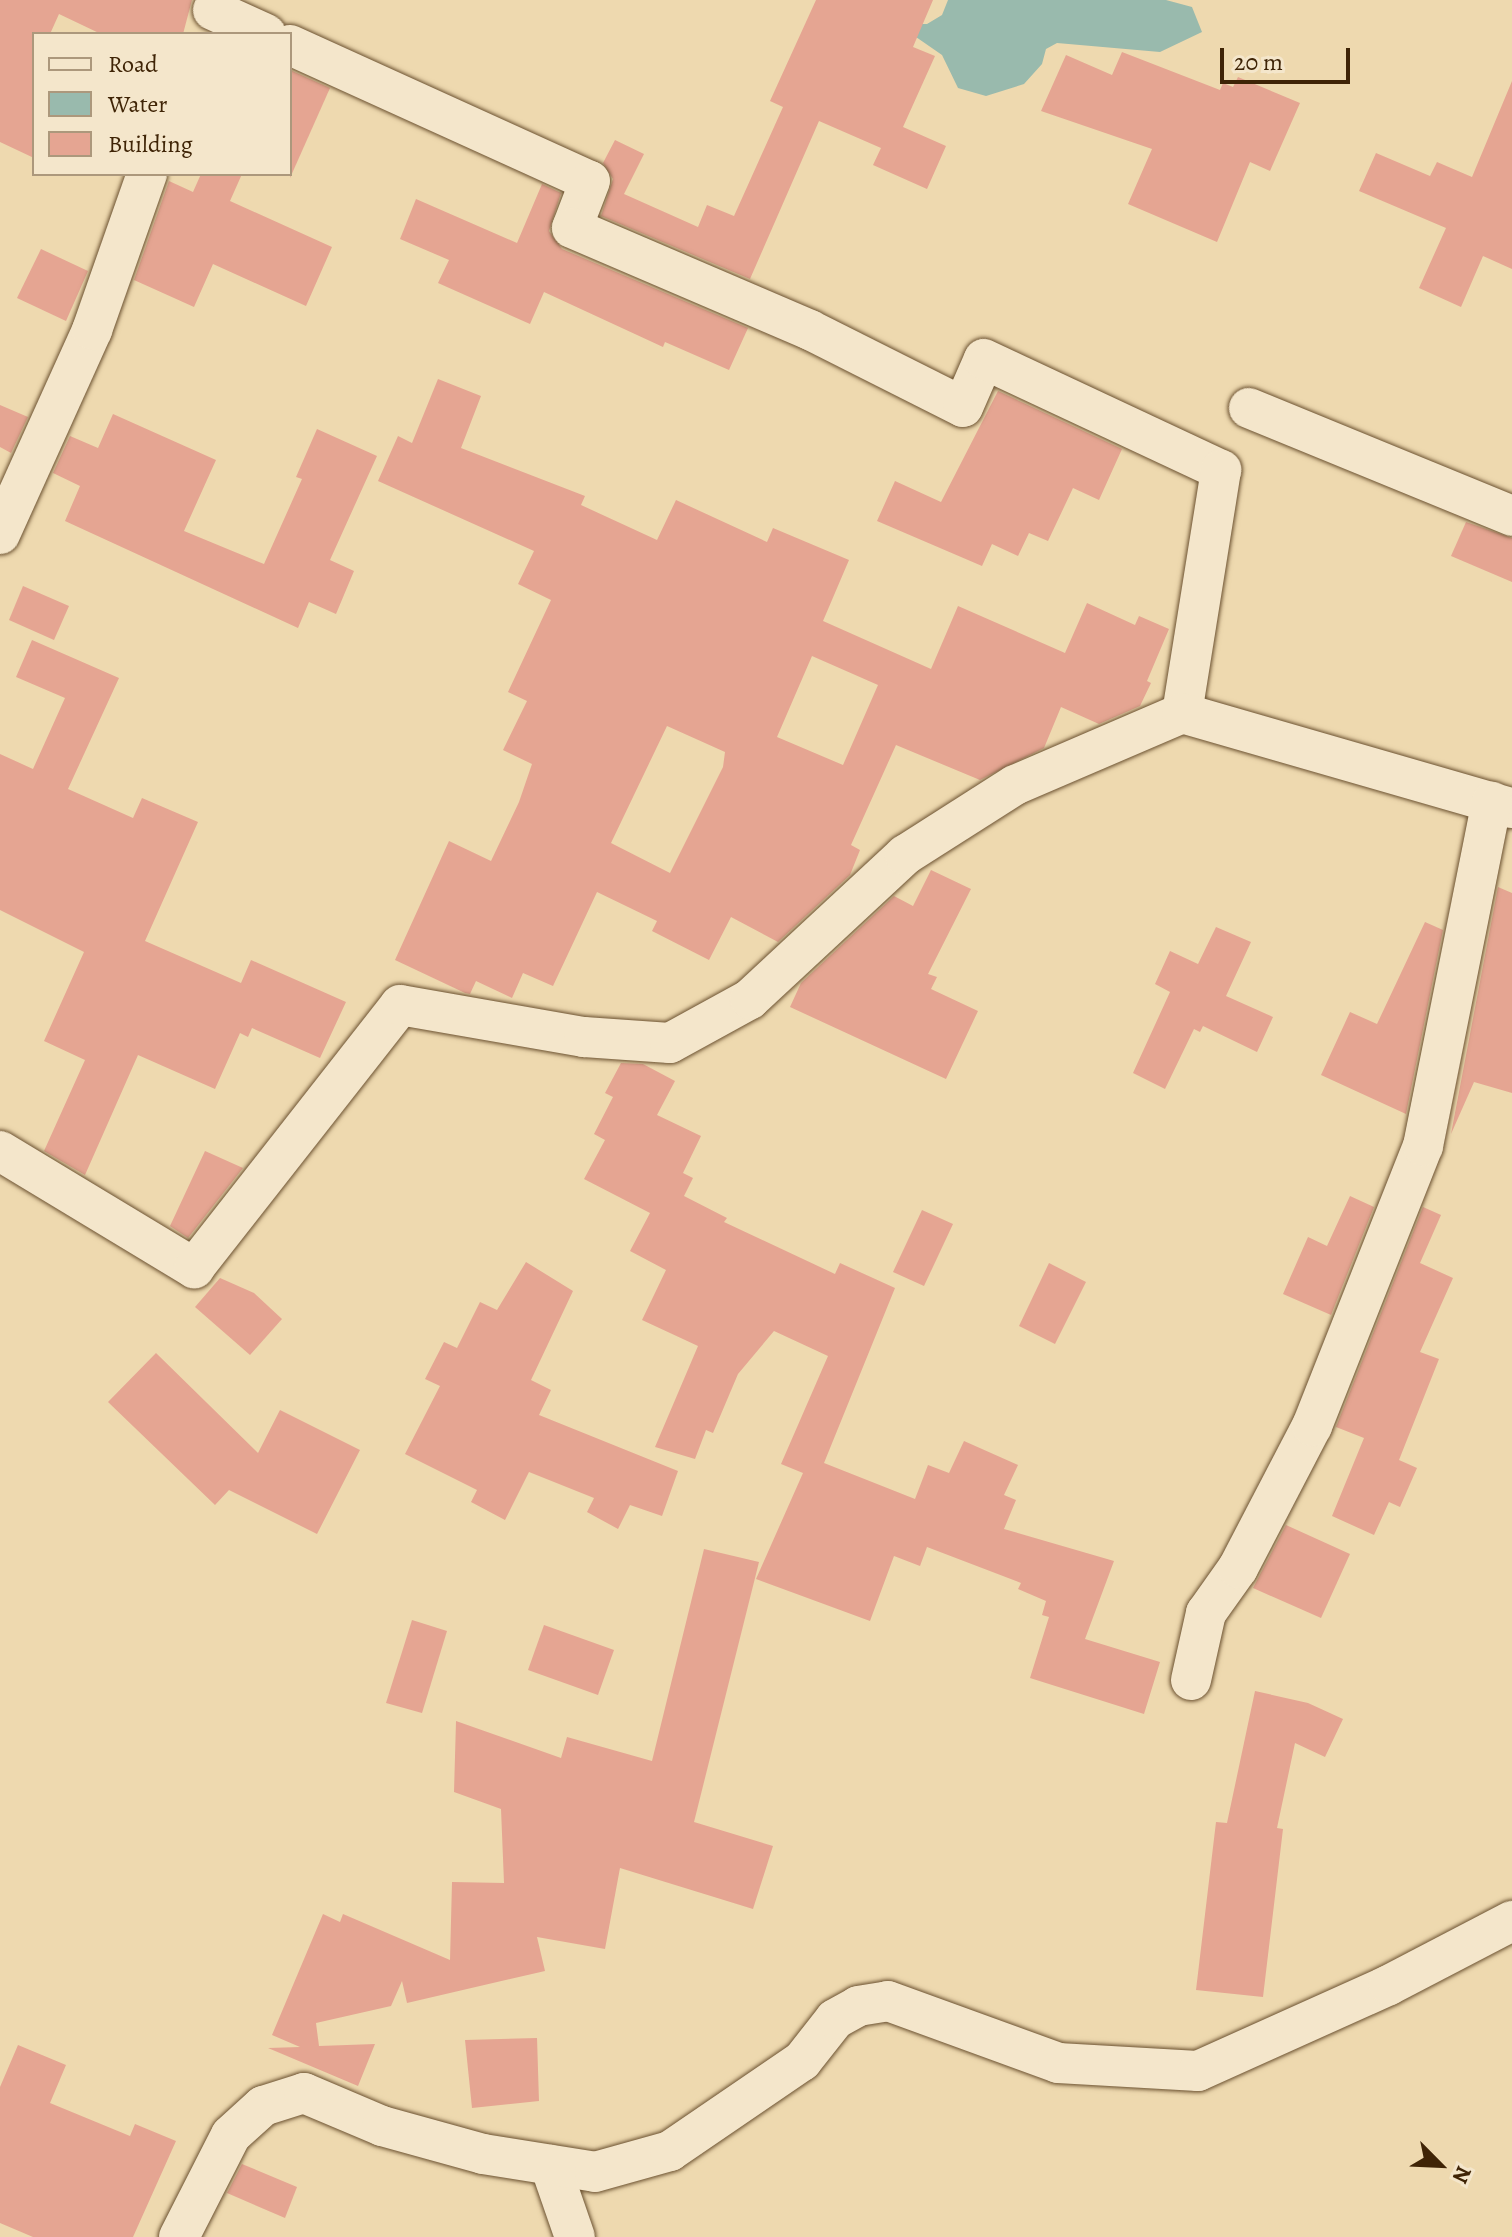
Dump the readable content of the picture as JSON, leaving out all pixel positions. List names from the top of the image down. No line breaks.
{"legend":["Road","Water","Building"],"scale_bar":"20 m","north":"bottom right"}
